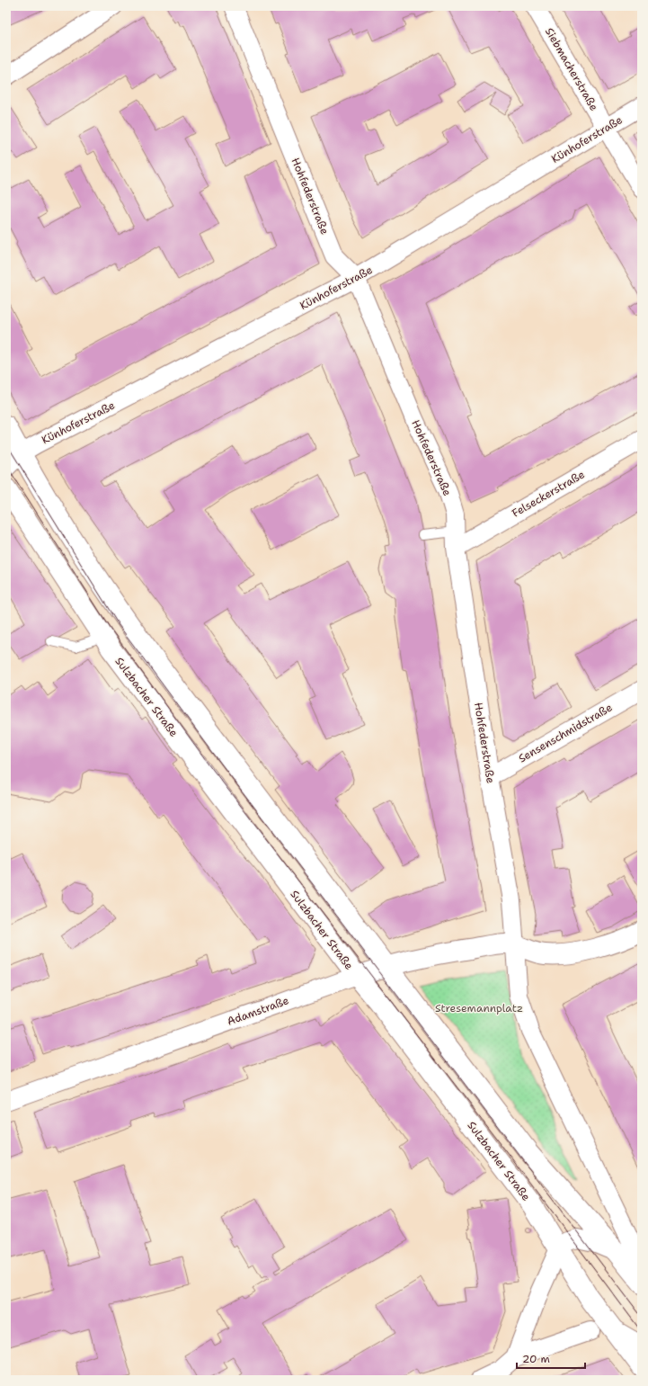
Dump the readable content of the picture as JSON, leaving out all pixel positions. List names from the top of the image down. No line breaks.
{"streets":{"main road":["Sulzbacher Straße","Adamstraße"],"street":["Siebmacherstraße","Künhoferstraße","Hohfederstraße","Felseckerstraße","Sensenschmidstraße"]},"crossings":[["Siebmacherstraße","Künhoferstraße"],["Künhoferstraße","Hohfederstraße"],["Hohfederstraße","Felseckerstraße"],["Hohfederstraße","Sensenschmidstraße"],["Hohfederstraße","Adamstraße"],["Sulzbacher Straße","Adamstraße"]],"parks":["Stresemannplatz"],"scale_bar":"20 m"}
